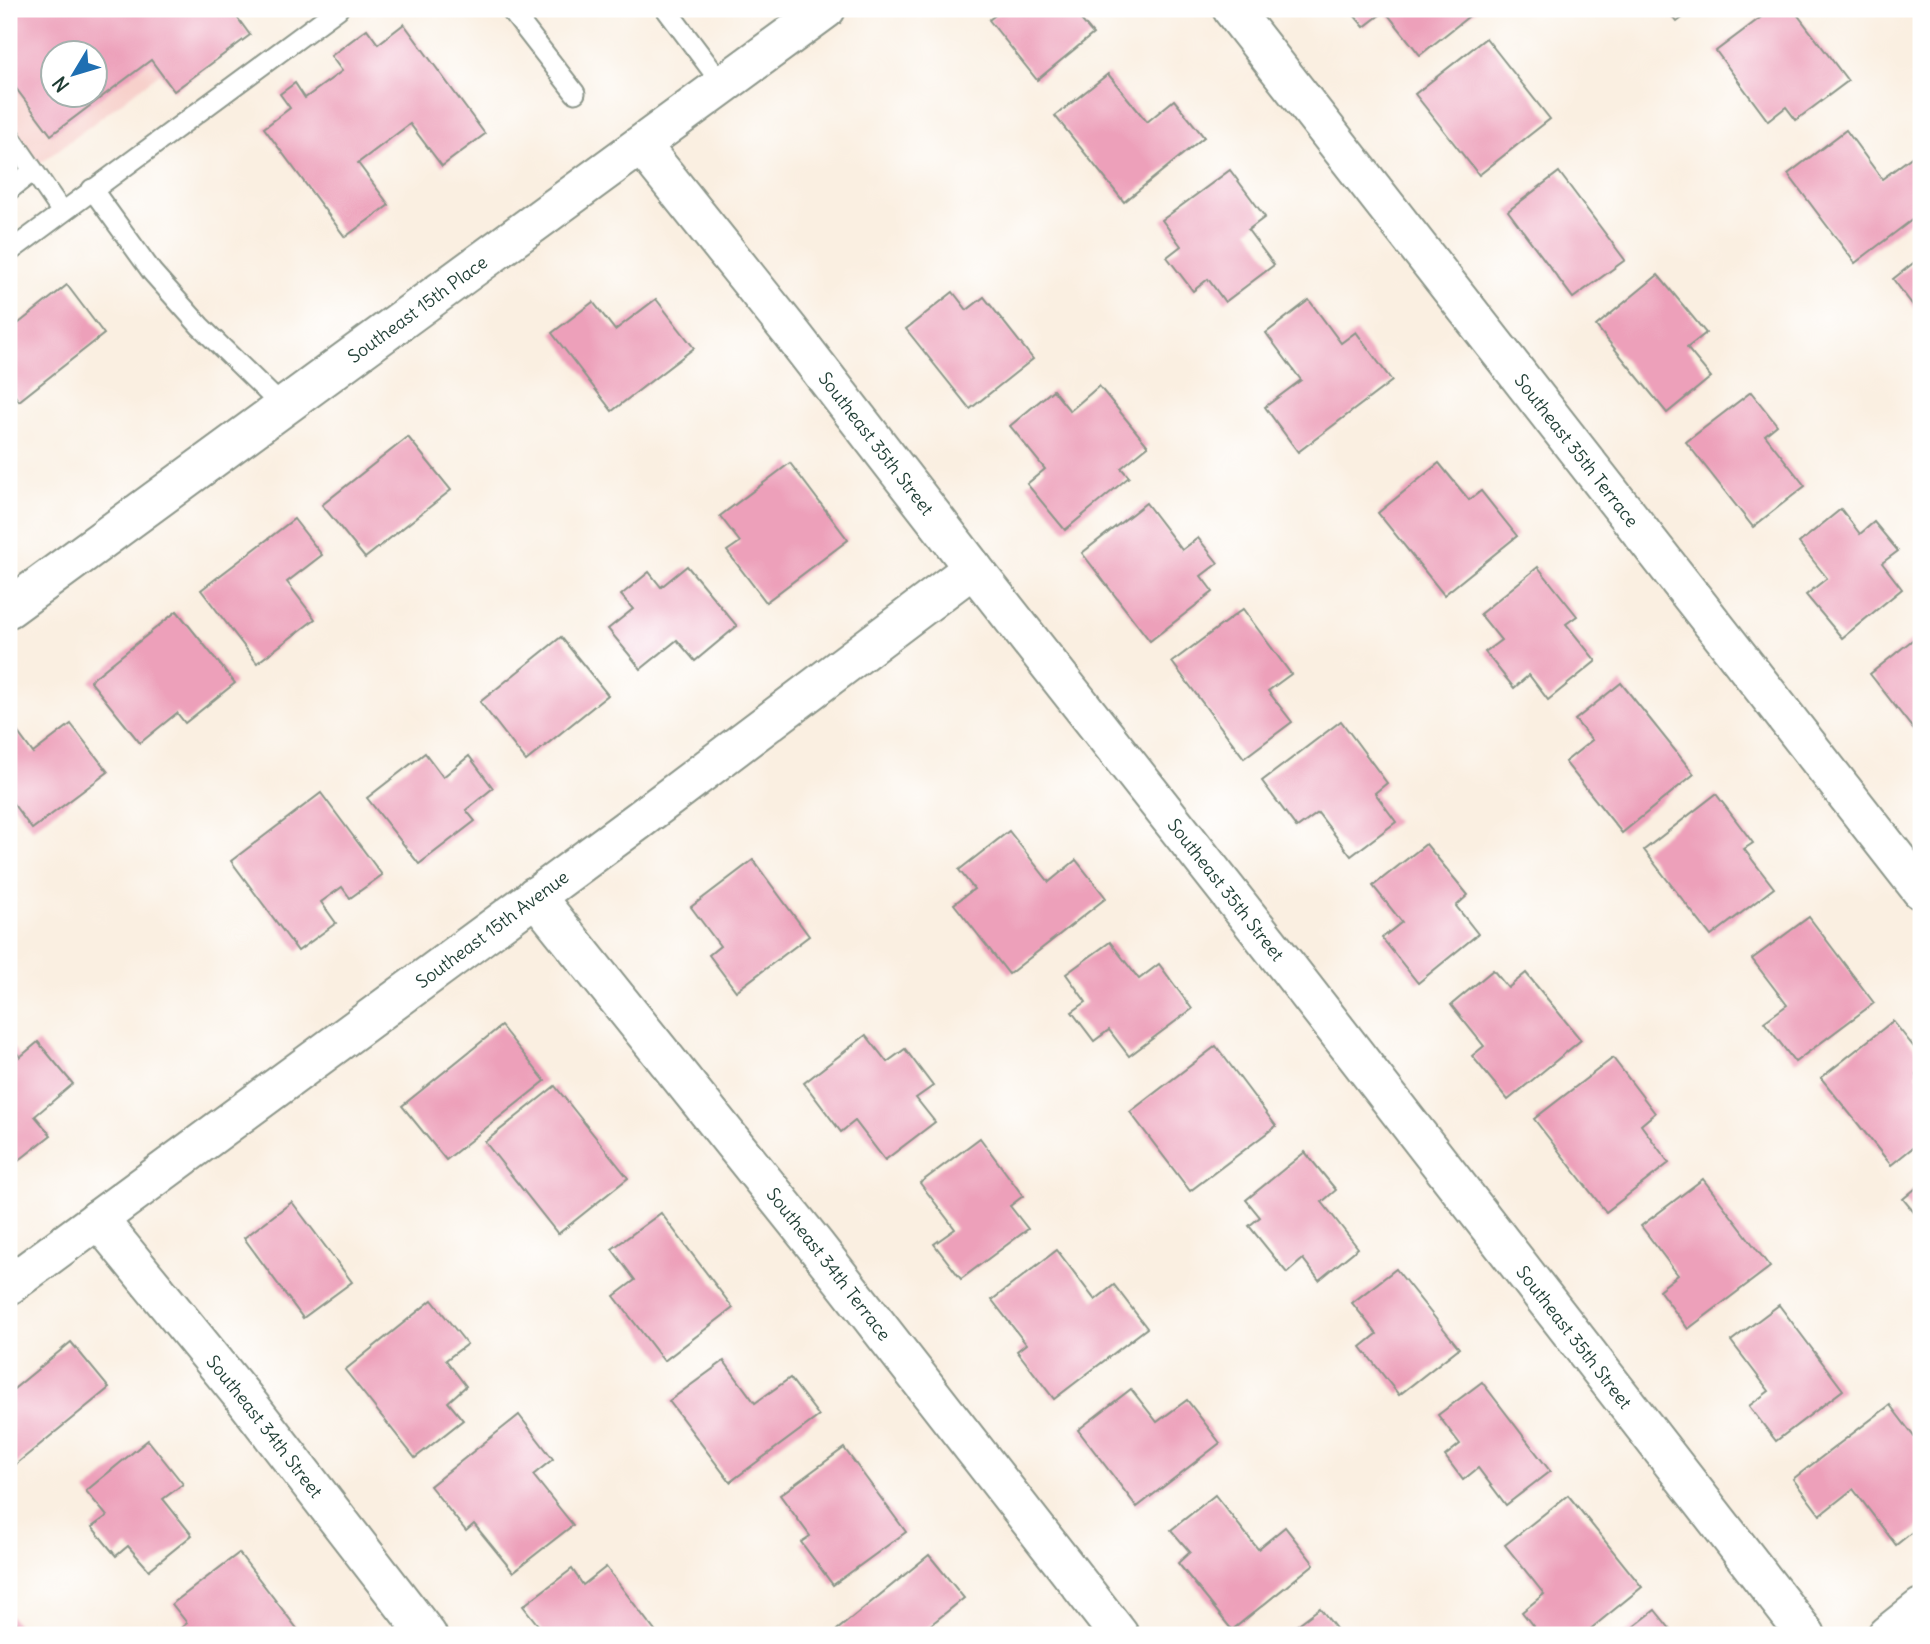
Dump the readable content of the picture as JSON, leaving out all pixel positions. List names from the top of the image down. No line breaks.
{"streets":{"street":["Southeast 15th Place","Southeast 35th Street","Southeast 35th Terrace","Southeast 15th Avenue","Southeast 34th Terrace","Southeast 34th Street"]},"crossings":[["Southeast 15th Place","Southeast 35th Street"],["Southeast 35th Street","Southeast 15th Avenue"],["Southeast 15th Avenue","Southeast 34th Terrace"],["Southeast 15th Avenue","Southeast 34th Street"]],"north":"bottom left"}
